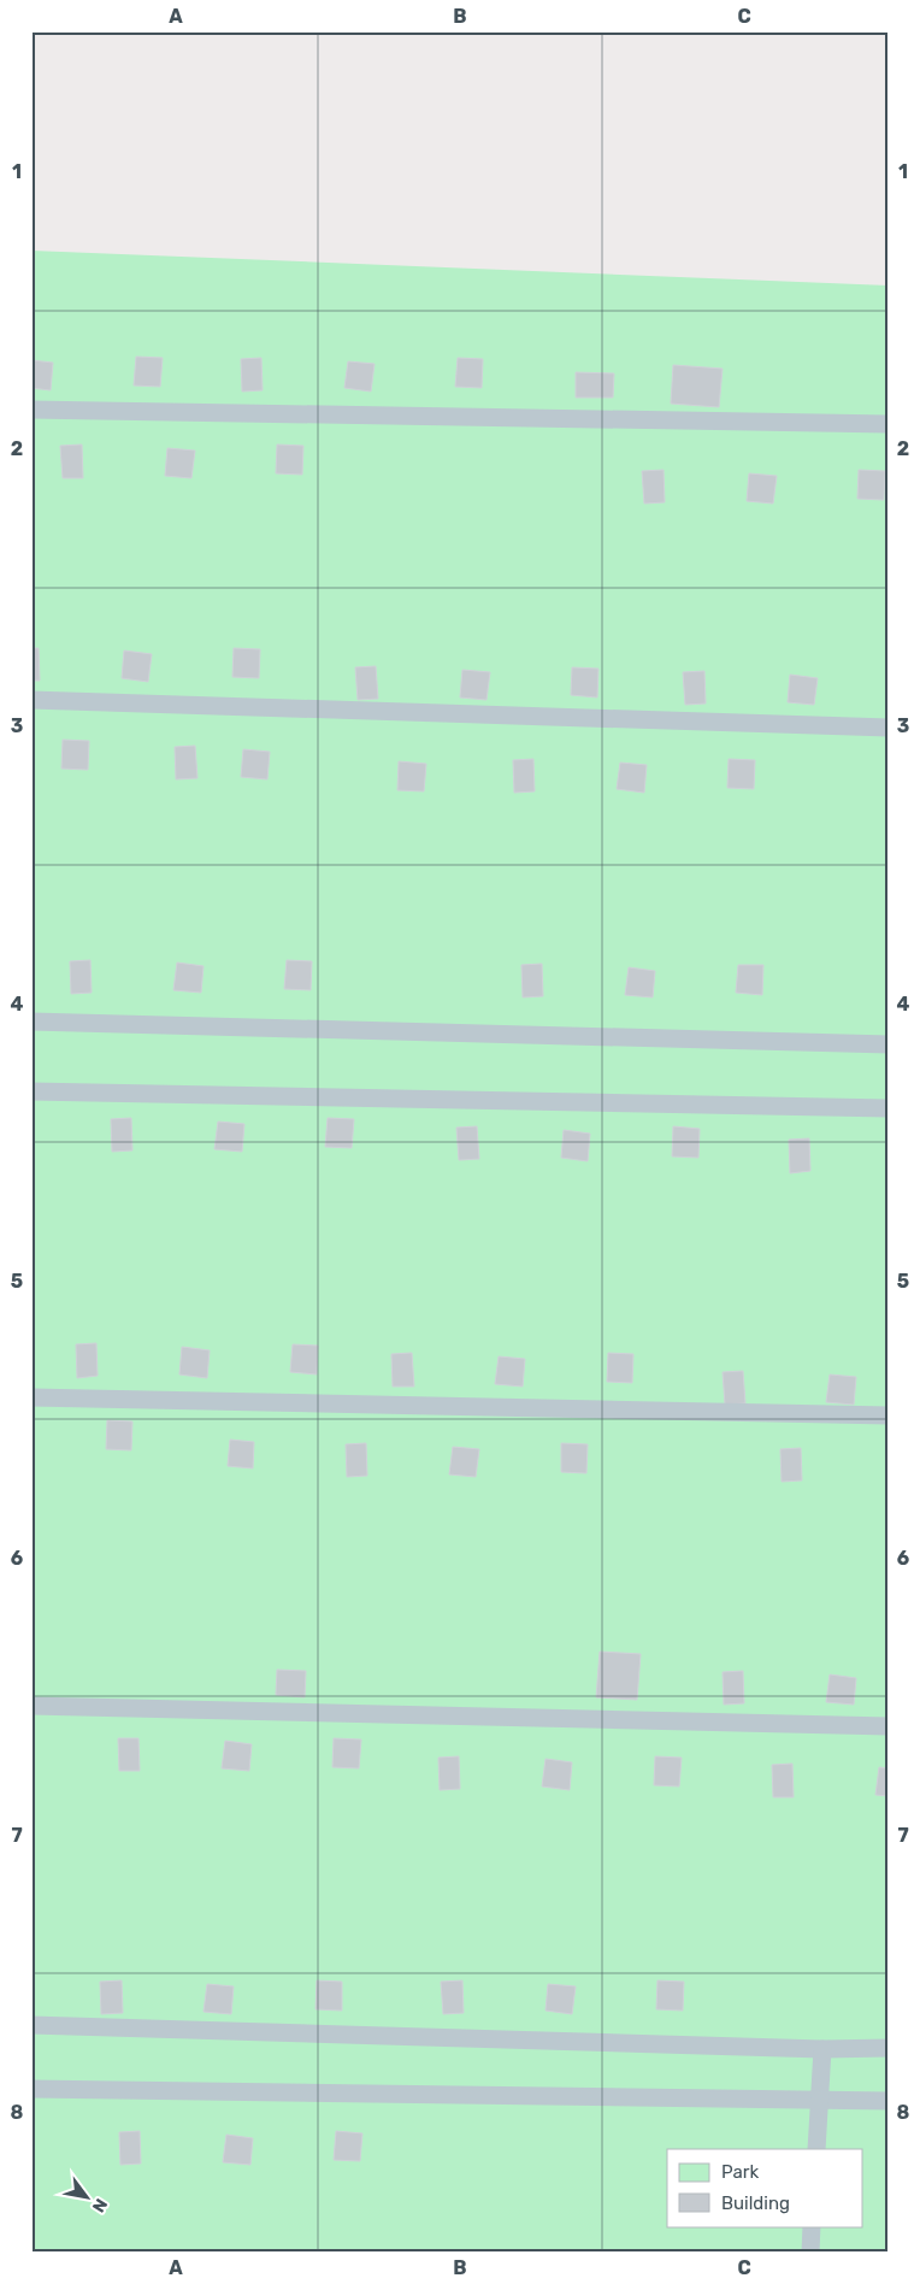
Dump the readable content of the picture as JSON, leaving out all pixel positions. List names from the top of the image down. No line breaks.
{"legend":["Park","Building"],"north":"bottom right","grid":{"columns":["A","B","C"],"rows":["1","2","3","4","5","6","7","8"]}}
